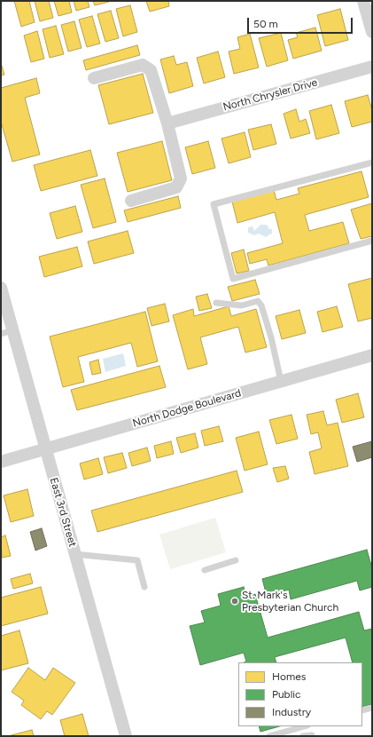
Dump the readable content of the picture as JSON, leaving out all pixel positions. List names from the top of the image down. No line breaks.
{"streets":{"street":["North Chrysler Drive","North Dodge Boulevard","East 3rd Street"]},"crossings":[["North Dodge Boulevard","East 3rd Street"]],"places":["St. Mark's Presbyterian Church"],"legend":["Homes","Public","Industry"],"scale_bar":"50 m"}
